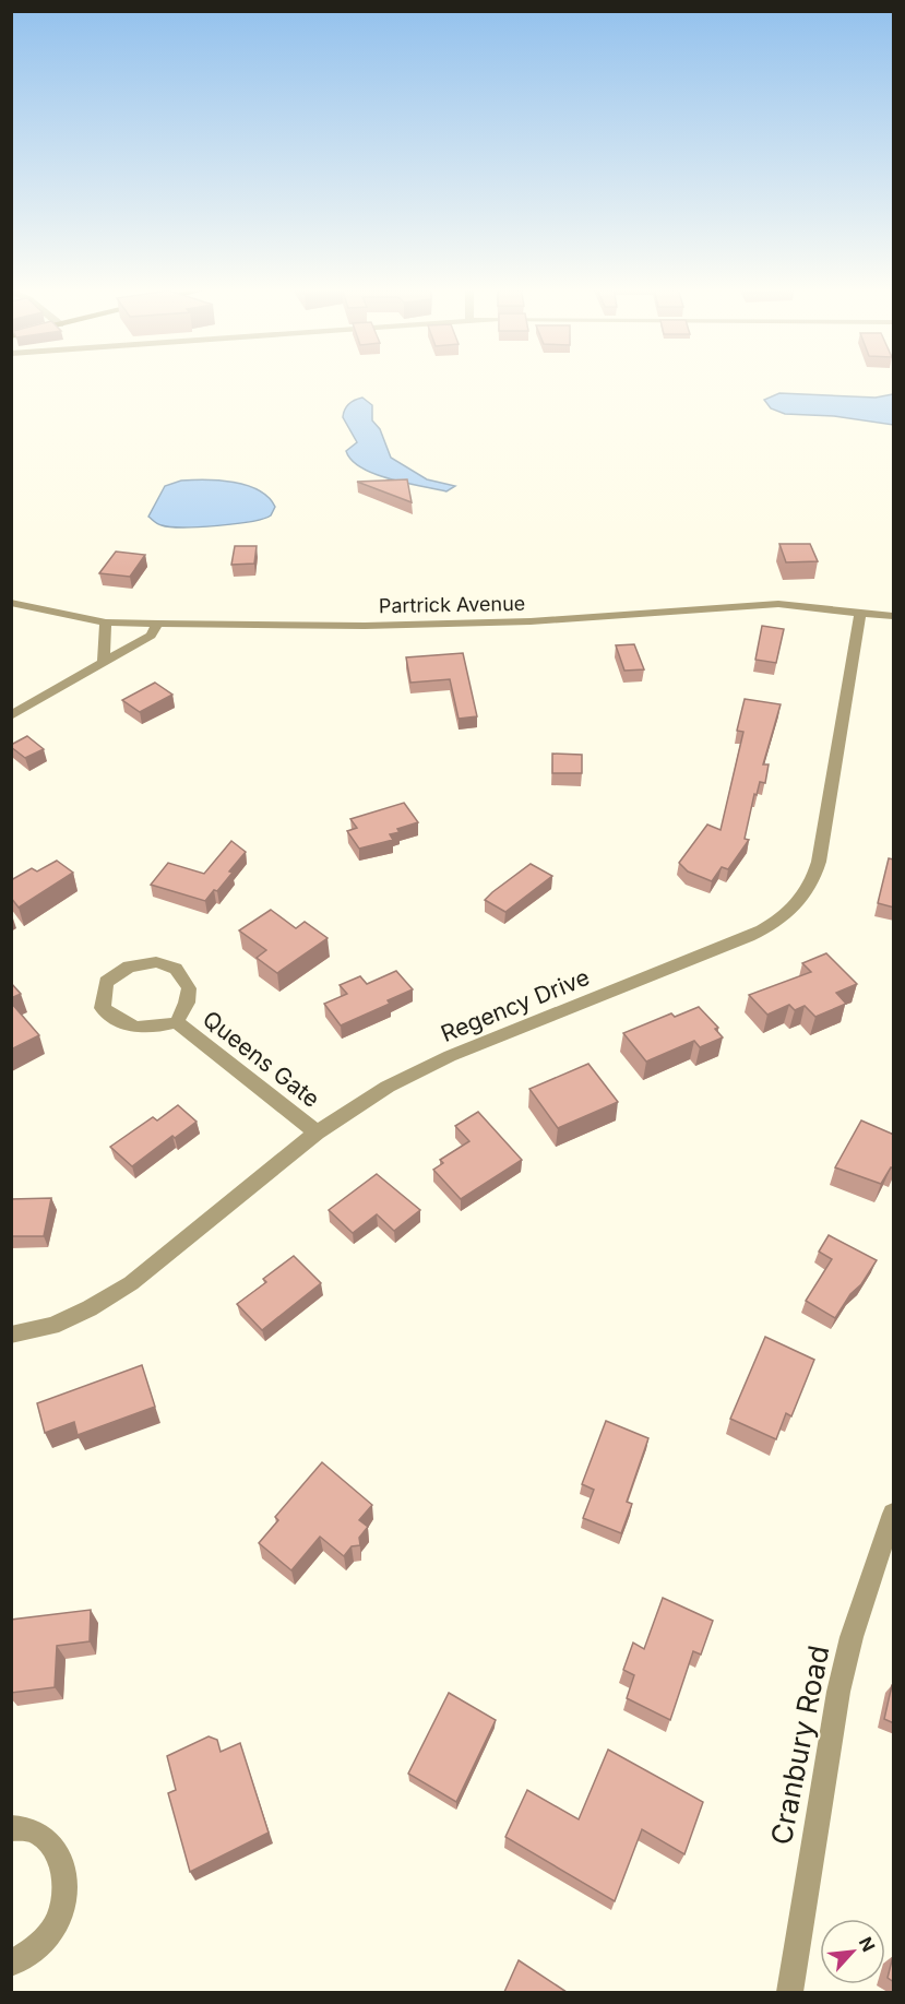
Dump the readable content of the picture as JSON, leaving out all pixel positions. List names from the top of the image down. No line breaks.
{"streets":{"street":["Partrick Avenue","Regency Drive","Queens Gate","Cranbury Road"]},"crossings":[["Partrick Avenue","Regency Drive"],["Regency Drive","Queens Gate"]],"north":"top right"}
